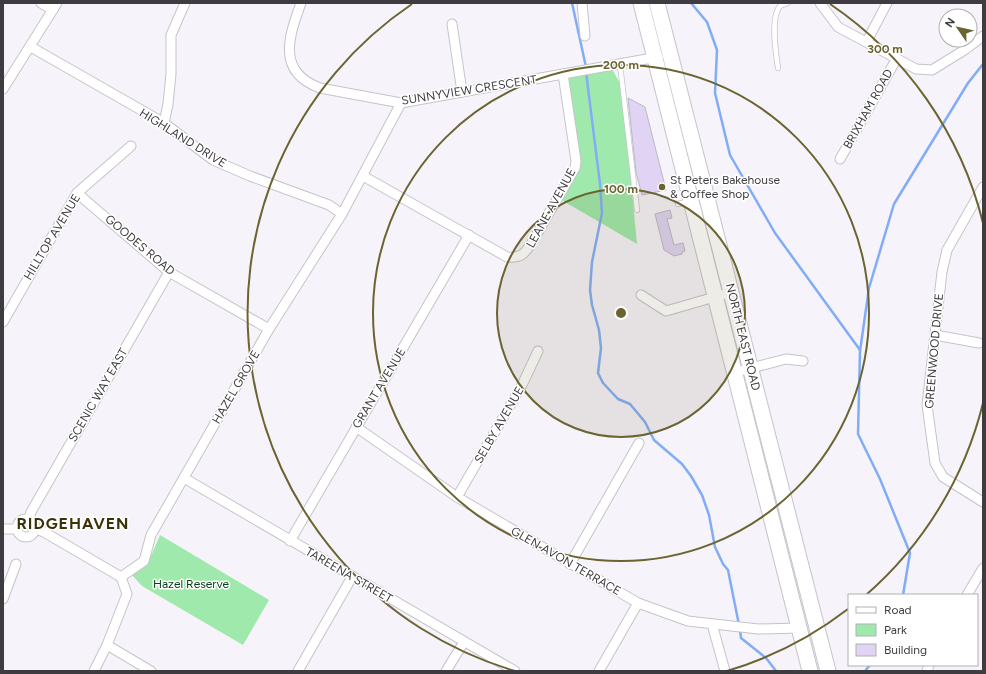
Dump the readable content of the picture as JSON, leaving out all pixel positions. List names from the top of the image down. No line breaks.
{"streets":{"main road":["NORTH EAST ROAD"],"street":["SUNNYVIEW CRESCENT","BRIXHAM ROAD","HIGHLAND DRIVE","LEANE AVENUE","HILLTOP AVENUE","GOODES ROAD","GREENWOOD DRIVE","HAZEL GROVE","GRANT AVENUE","SCENIC WAY EAST","SELBY AVENUE","GLEN AVON TERRACE","TAREENA STREET"]},"crossings":[["SUNNYVIEW CRESCENT","LEANE AVENUE"],["SUNNYVIEW CRESCENT","NORTH EAST ROAD"],["SUNNYVIEW CRESCENT","HAZEL GROVE"],["HIGHLAND DRIVE","HAZEL GROVE"],["LEANE AVENUE","HAZEL GROVE"],["LEANE AVENUE","GRANT AVENUE"],["HILLTOP AVENUE","GOODES ROAD"],["GOODES ROAD","HAZEL GROVE"],["GOODES ROAD","SCENIC WAY EAST"],["NORTH EAST ROAD","GLEN AVON TERRACE"],["HAZEL GROVE","TAREENA STREET"],["GRANT AVENUE","GLEN AVON TERRACE"],["GRANT AVENUE","TAREENA STREET"],["SELBY AVENUE","GLEN AVON TERRACE"]],"districts":["RIDGEHAVEN"],"parks":["Hazel Reserve"],"places":["St Peters Bakehouse & Coffee Shop"],"legend":["Road","Park","Building"],"north":"top left","rings":["300 m","200 m","100 m"]}
